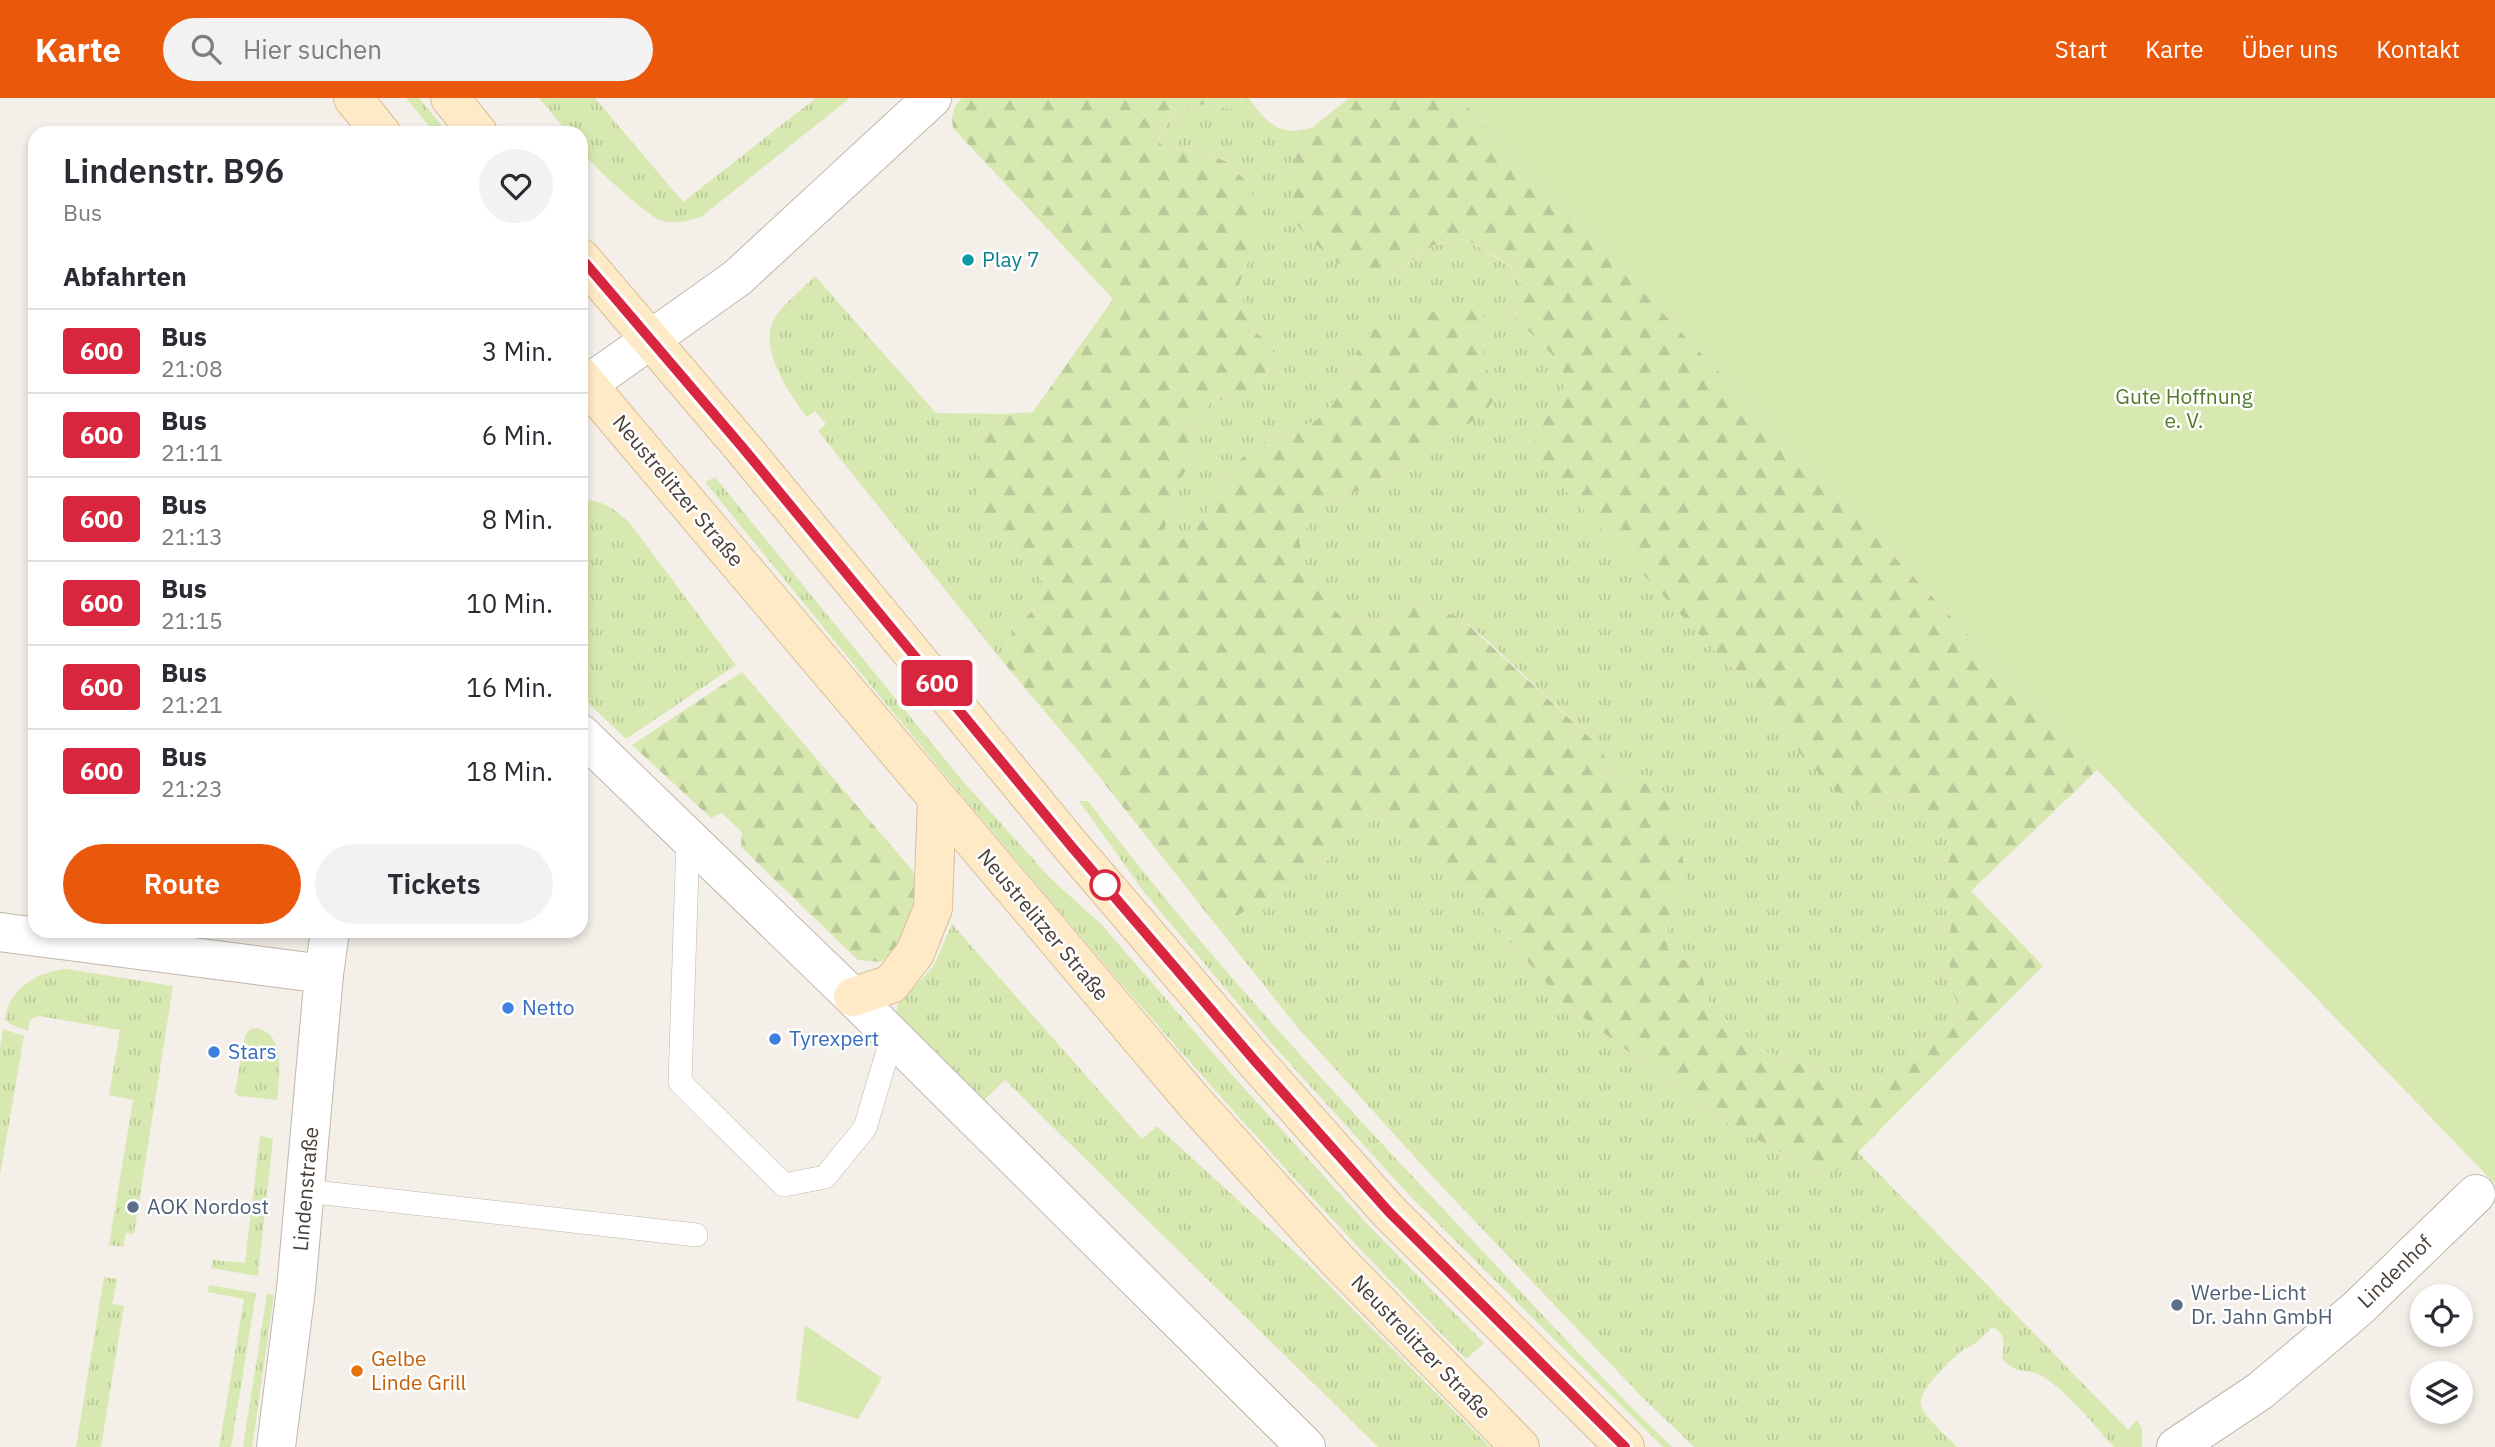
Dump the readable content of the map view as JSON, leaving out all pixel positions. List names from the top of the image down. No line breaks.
{"streets":{"main road":["Neustrelitzer Straße"],"street":["Lindenstraße","Lindenhof"]},"parks":["Gute Hoffnung e. V."],"places":["Play 7","Netto","Tyrexpert","Stars","AOK Nordost","Werbe-Licht Dr. Jahn GmbH","Gelbe Linde Grill"],"lines":["bus line 600"],"page":{"header":"Karte","search":"Hier suchen","nav":["Start","Karte","Über uns","Kontakt"],"on_map":"600","heading":[["Lindenstr. B96","Bus"],"Abfahrten"],"list":[{"mark":"600","name":"Bus","note":"21:08","value":"3 Min."},{"mark":"600","name":"Bus","note":"21:11","value":"6 Min."},{"mark":"600","name":"Bus","note":"21:13","value":"8 Min."},{"mark":"600","name":"Bus","note":"21:15","value":"10 Min."},{"mark":"600","name":"Bus","note":"21:21","value":"16 Min."},{"mark":"600","name":"Bus","note":"21:23","value":"18 Min."}],"buttons":["Route","Tickets"]}}
